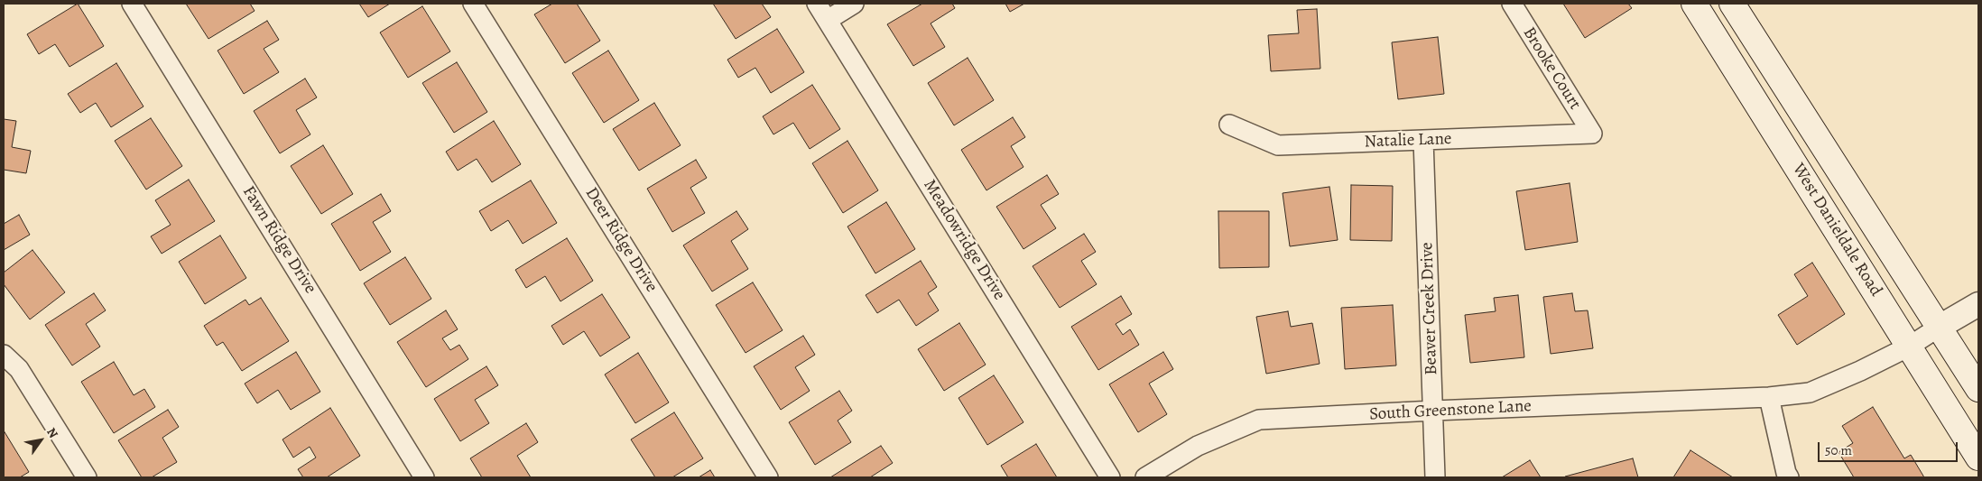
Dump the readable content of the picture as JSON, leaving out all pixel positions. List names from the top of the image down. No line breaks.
{"streets":{"main road":["West Danieldale Road"],"street":["Brooke Court","Natalie Lane","Fawn Ridge Drive","Deer Ridge Drive","Meadowridge Drive","Beaver Creek Drive","South Greenstone Lane"]},"crossings":[["Brooke Court","Natalie Lane"],["Natalie Lane","Beaver Creek Drive"],["West Danieldale Road","South Greenstone Lane"],["Beaver Creek Drive","South Greenstone Lane"]],"scale_bar":"50 m","north":"top right"}
